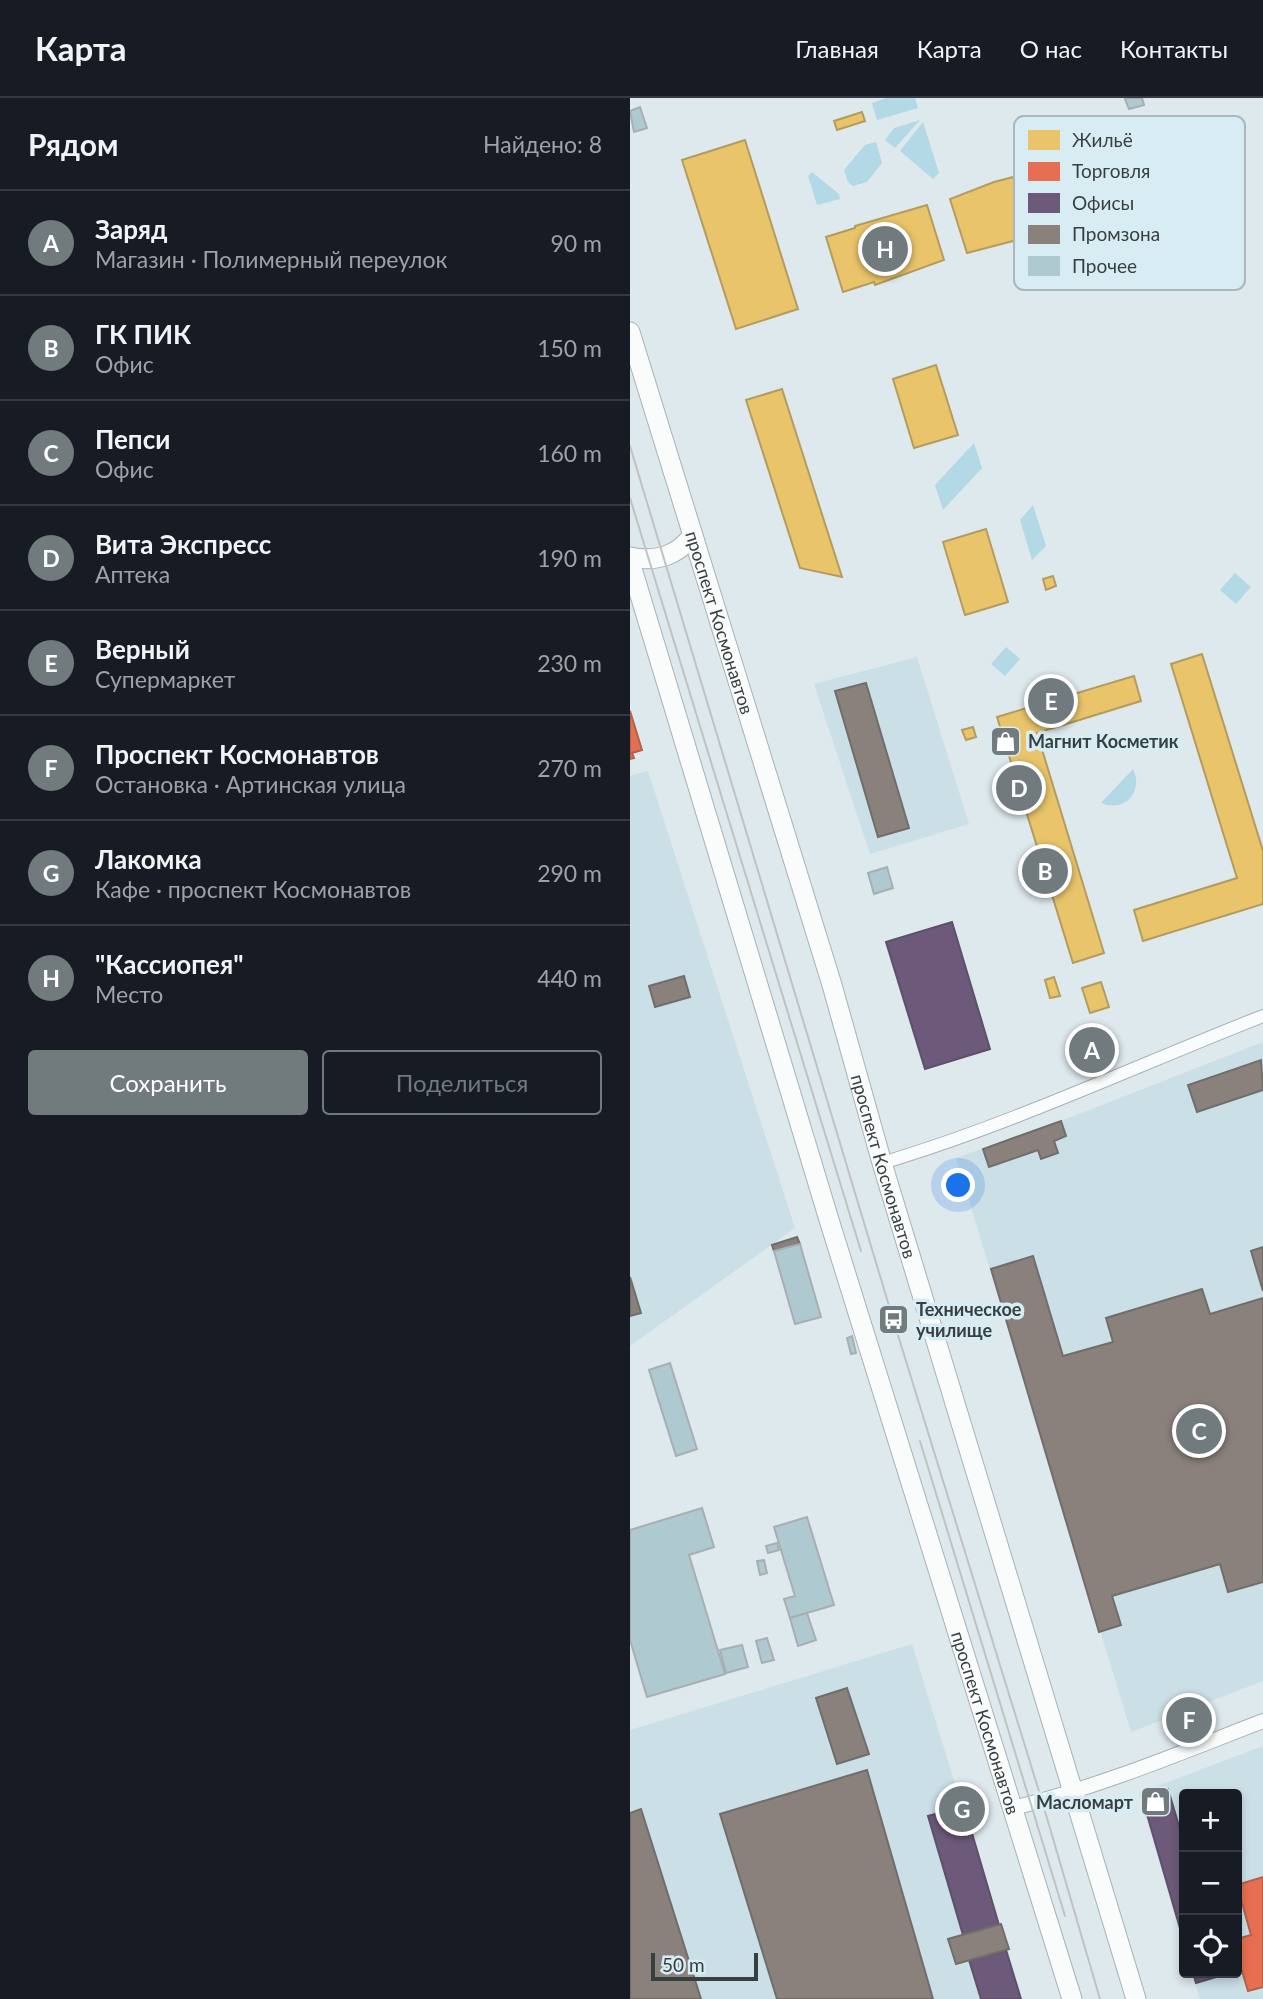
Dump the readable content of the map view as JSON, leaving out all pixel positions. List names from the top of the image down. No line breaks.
{"streets":{"main road":["проспект Космонавтов"]},"places":{"shop":["Магнит Косметик","Масломарт"],"bus stop":["Техническое училище"]},"legend":["Жильё","Торговля","Офисы","Промзона","Прочее"],"scale_bar":"50 m","page":{"header":"Карта","nav":["Главная","Карта","О нас","Контакты"],"heading":["Рядом","Найдено: 8"],"list":[{"mark":"A","name":"Заряд","note":"Магазин · Полимерный переулок","value":"90 m"},{"mark":"B","name":"ГК ПИК","note":"Офис","value":"150 m"},{"mark":"C","name":"Пепси","note":"Офис","value":"160 m"},{"mark":"D","name":"Вита Экспресс","note":"Аптека","value":"190 m"},{"mark":"E","name":"Верный","note":"Супермаркет","value":"230 m"},{"mark":"F","name":"Проспект Космонавтов","note":"Остановка · Артинская улица","value":"270 m"},{"mark":"G","name":"Лакомка","note":"Кафе · проспект Космонавтов","value":"290 m"},{"mark":"H","name":"\"Кассиопея\"","note":"Место","value":"440 m"}],"pins":["H","E","D","B","A","C","F","G"],"buttons":["Сохранить","Поделиться"],"map_buttons":["+","−"],"scale":"50 m"}}
